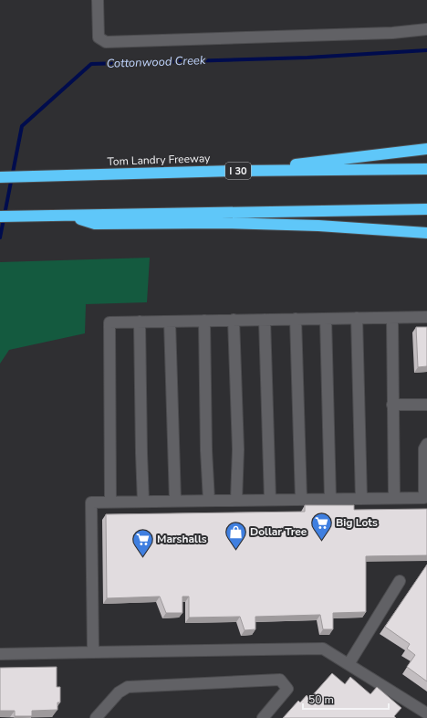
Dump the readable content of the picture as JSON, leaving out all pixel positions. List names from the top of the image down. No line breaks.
{"streets":{"highway":["Tom Landry Freeway","I 30"]},"water":["Cottonwood Creek"],"places":{"supermarket":["Big Lots","Marshalls"],"shop":["Dollar Tree"]},"scale_bar":"50 m"}
